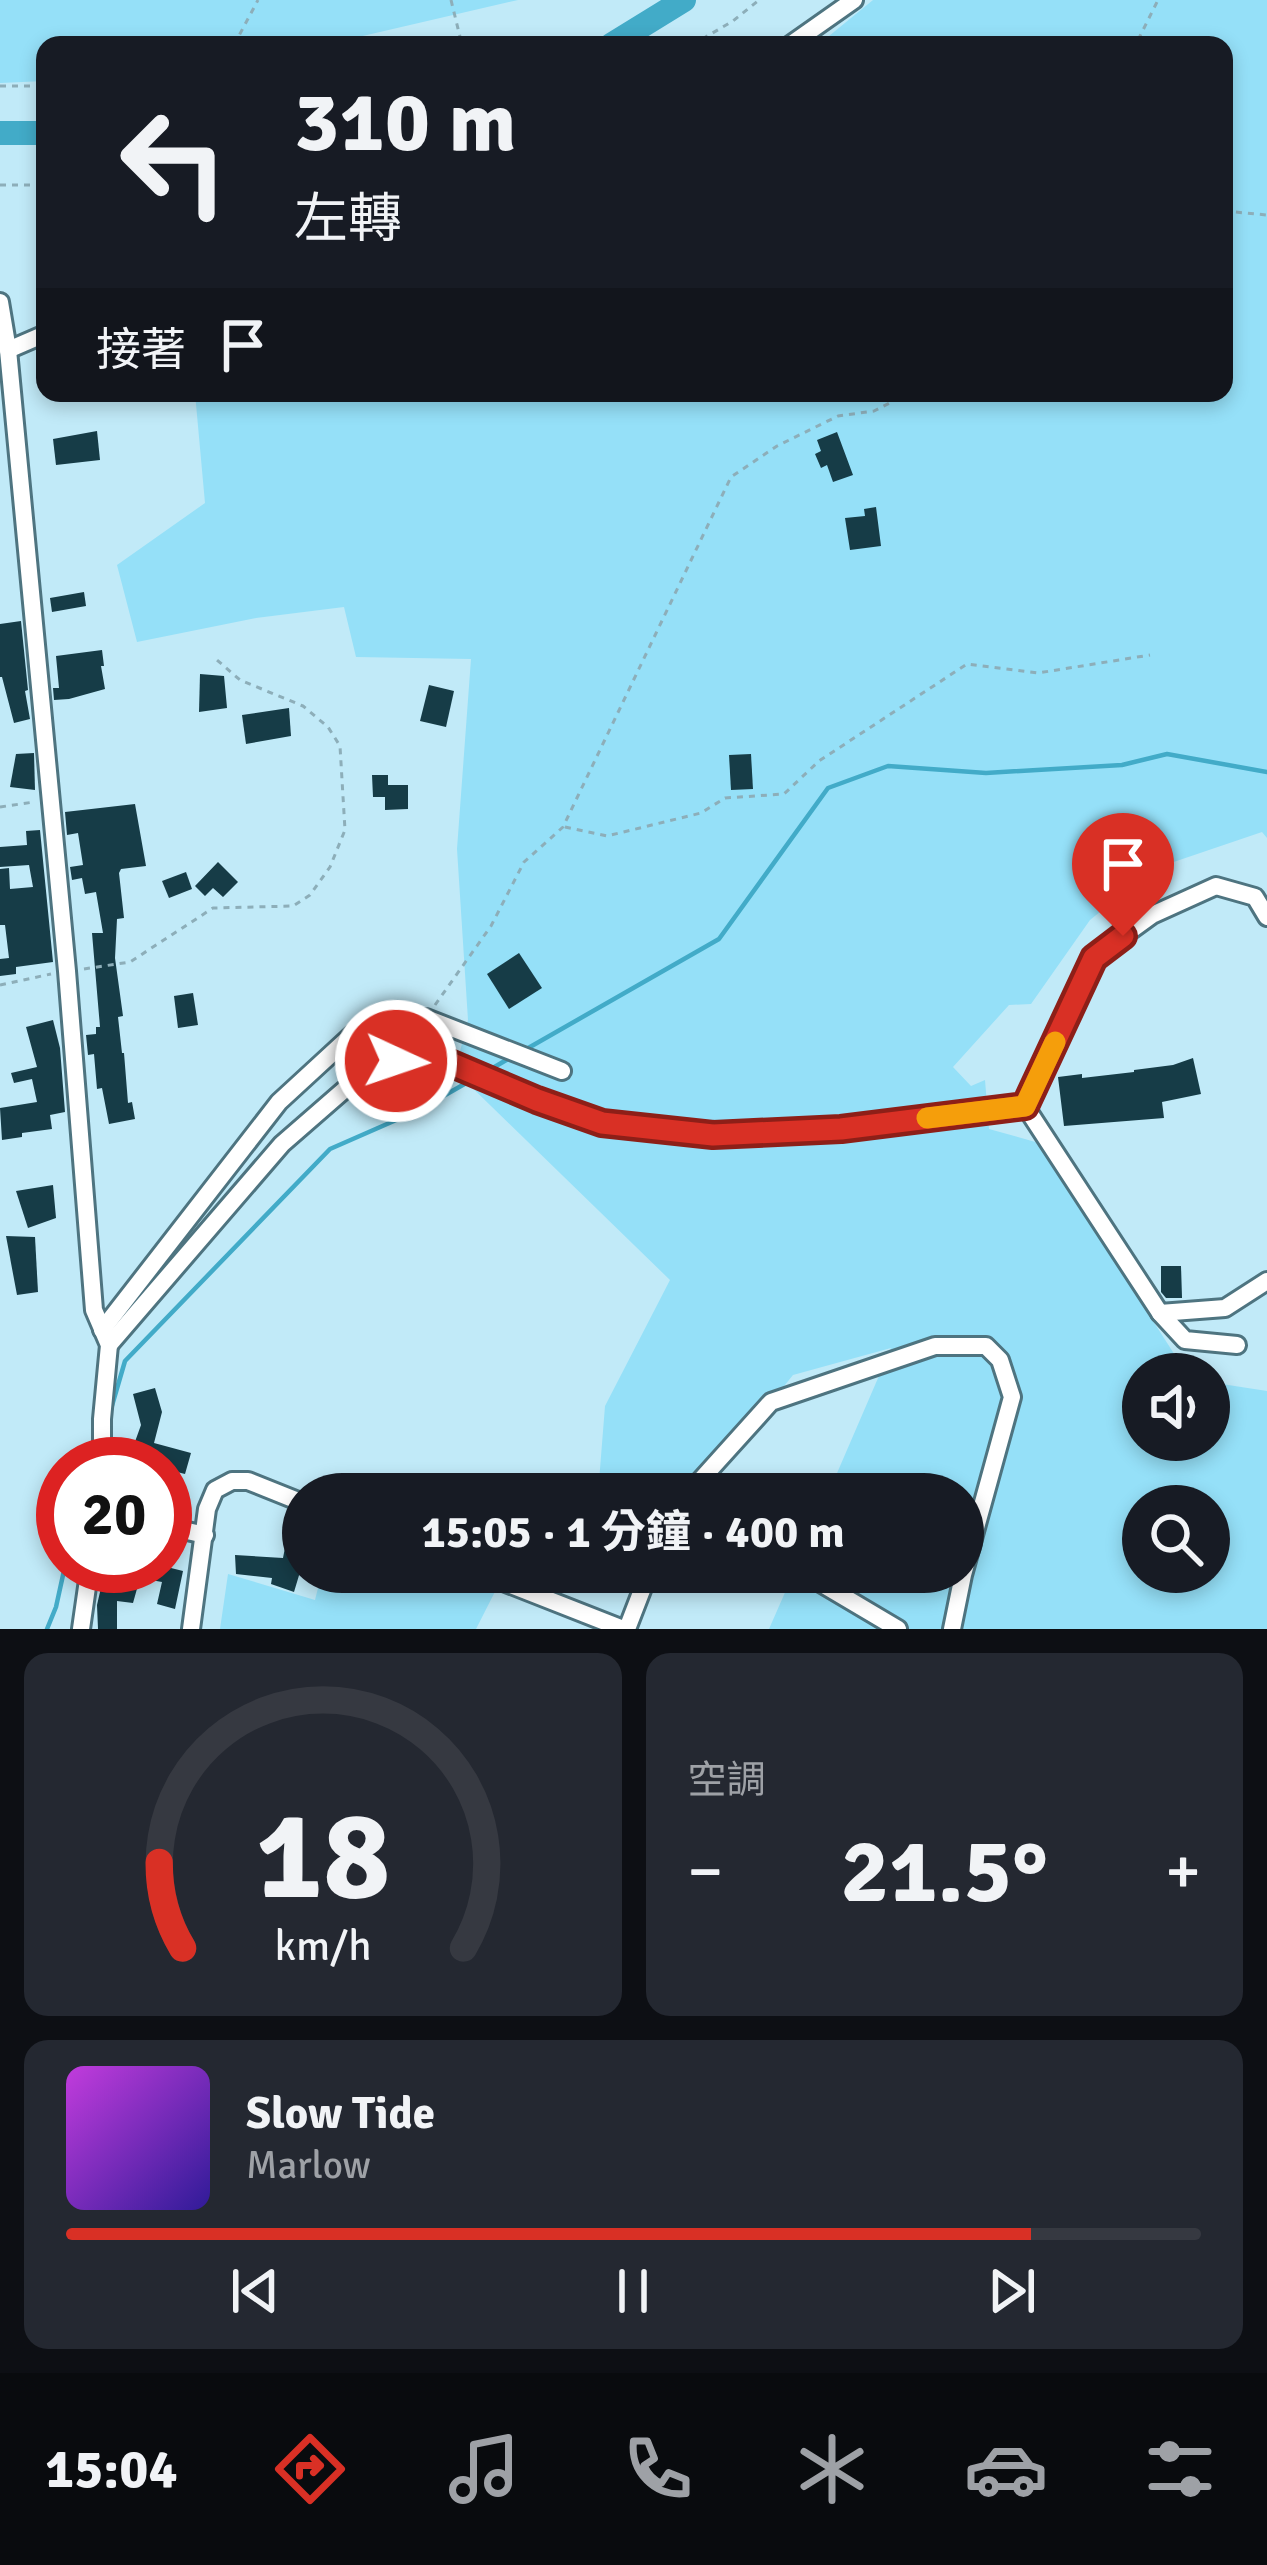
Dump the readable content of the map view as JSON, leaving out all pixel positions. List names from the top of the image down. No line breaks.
{"page":{"turn":["310 m","左轉"],"then":"接著","limit":"20","trip":"15:05 · 1 分鐘 · 400 m","tile":"空調","heat":["−","21.5°","+"],"song":["Slow Tide","Marlow"],"tabs":"15:04","gauge":["18","km/h"]}}
